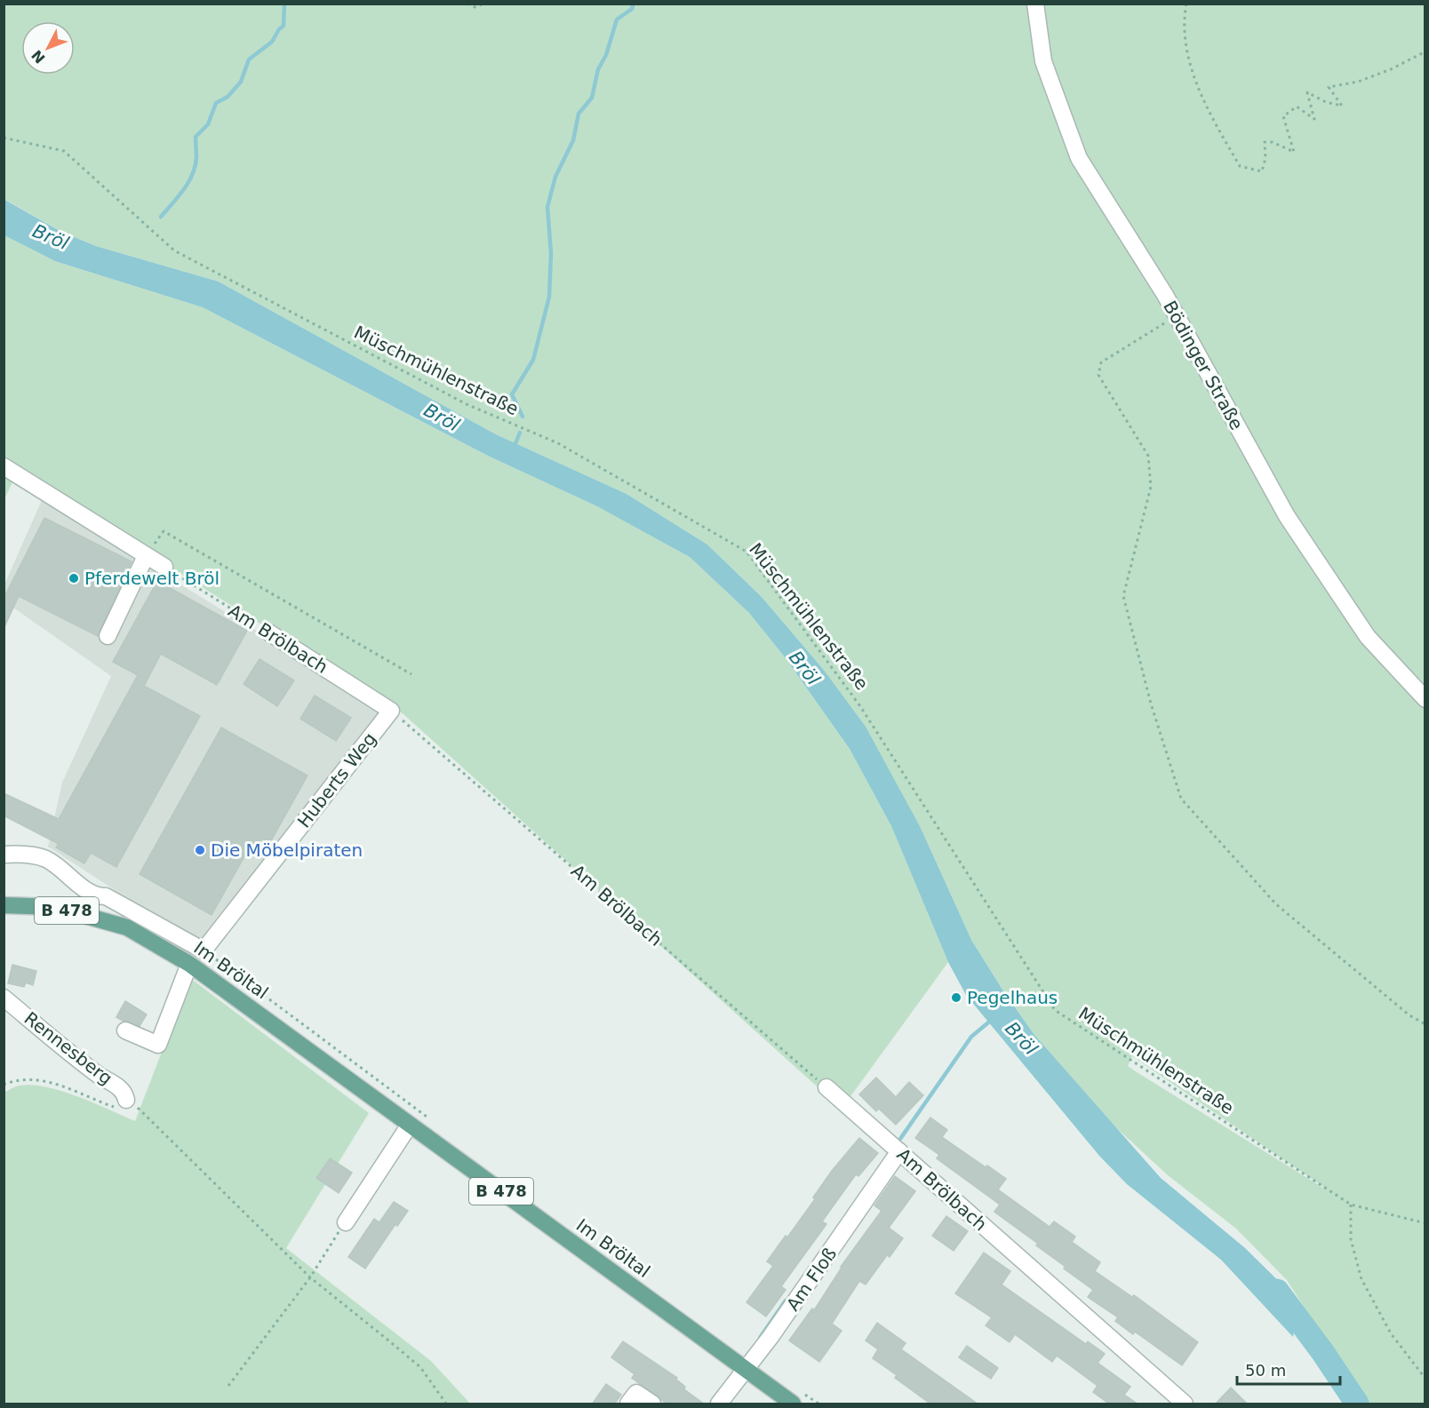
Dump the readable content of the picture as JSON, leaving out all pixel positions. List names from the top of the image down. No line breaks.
{"streets":{"main road":["B 478","Im Bröltal"],"street":["Bödinger Straße","Am Brölbach","Huberts Weg","Rennesberg","Am Floß"],"path":["Müschmühlenstraße"]},"crossings":[["Am Brölbach","Huberts Weg"],["Am Brölbach","Am Floß"],["Im Bröltal","Am Floß"]],"water":["Bröl"],"places":["Pferdewelt Bröl","Die Möbelpiraten","Pegelhaus"],"scale_bar":"50 m","north":"bottom left"}
